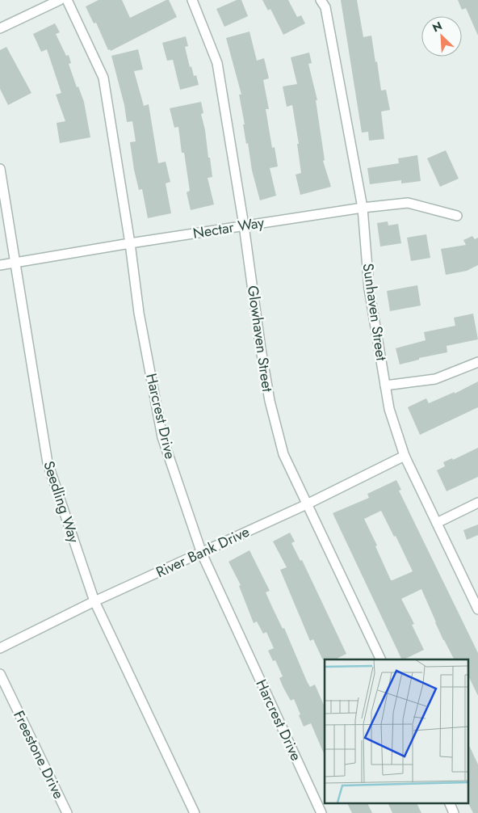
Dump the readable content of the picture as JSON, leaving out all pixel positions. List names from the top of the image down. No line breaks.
{"streets":{"street":["Nectar Way","Sunhaven Street","Glowhaven Street","Harcrest Drive","Seedling Way","River Bank Drive","Freestone Drive"]},"crossings":[["Nectar Way","Sunhaven Street"],["Nectar Way","Glowhaven Street"],["Nectar Way","Harcrest Drive"],["Nectar Way","Seedling Way"],["Sunhaven Street","River Bank Drive"],["Glowhaven Street","River Bank Drive"],["Harcrest Drive","River Bank Drive"],["Seedling Way","River Bank Drive"]],"north":"top left"}
